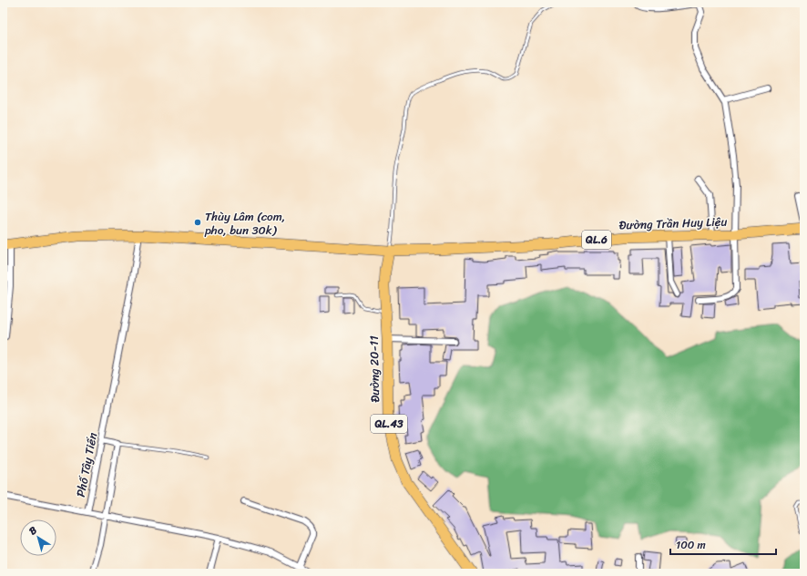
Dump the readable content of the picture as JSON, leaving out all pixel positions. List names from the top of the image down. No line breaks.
{"streets":{"highway":["Đường Trần Huy Liệu","QL.6","Đường 20-11","QL.43"],"street":["Phố Tây Tiến"]},"crossings":[["Đường Trần Huy Liệu","QL.6"],["Đường Trần Huy Liệu","Đường 20-11"],["QL.6","Đường 20-11"],["QL.6","Phố Tây Tiến"]],"places":["Thùy Lâm (com, pho, bun 30k)"],"scale_bar":"100 m","north":"top left"}
